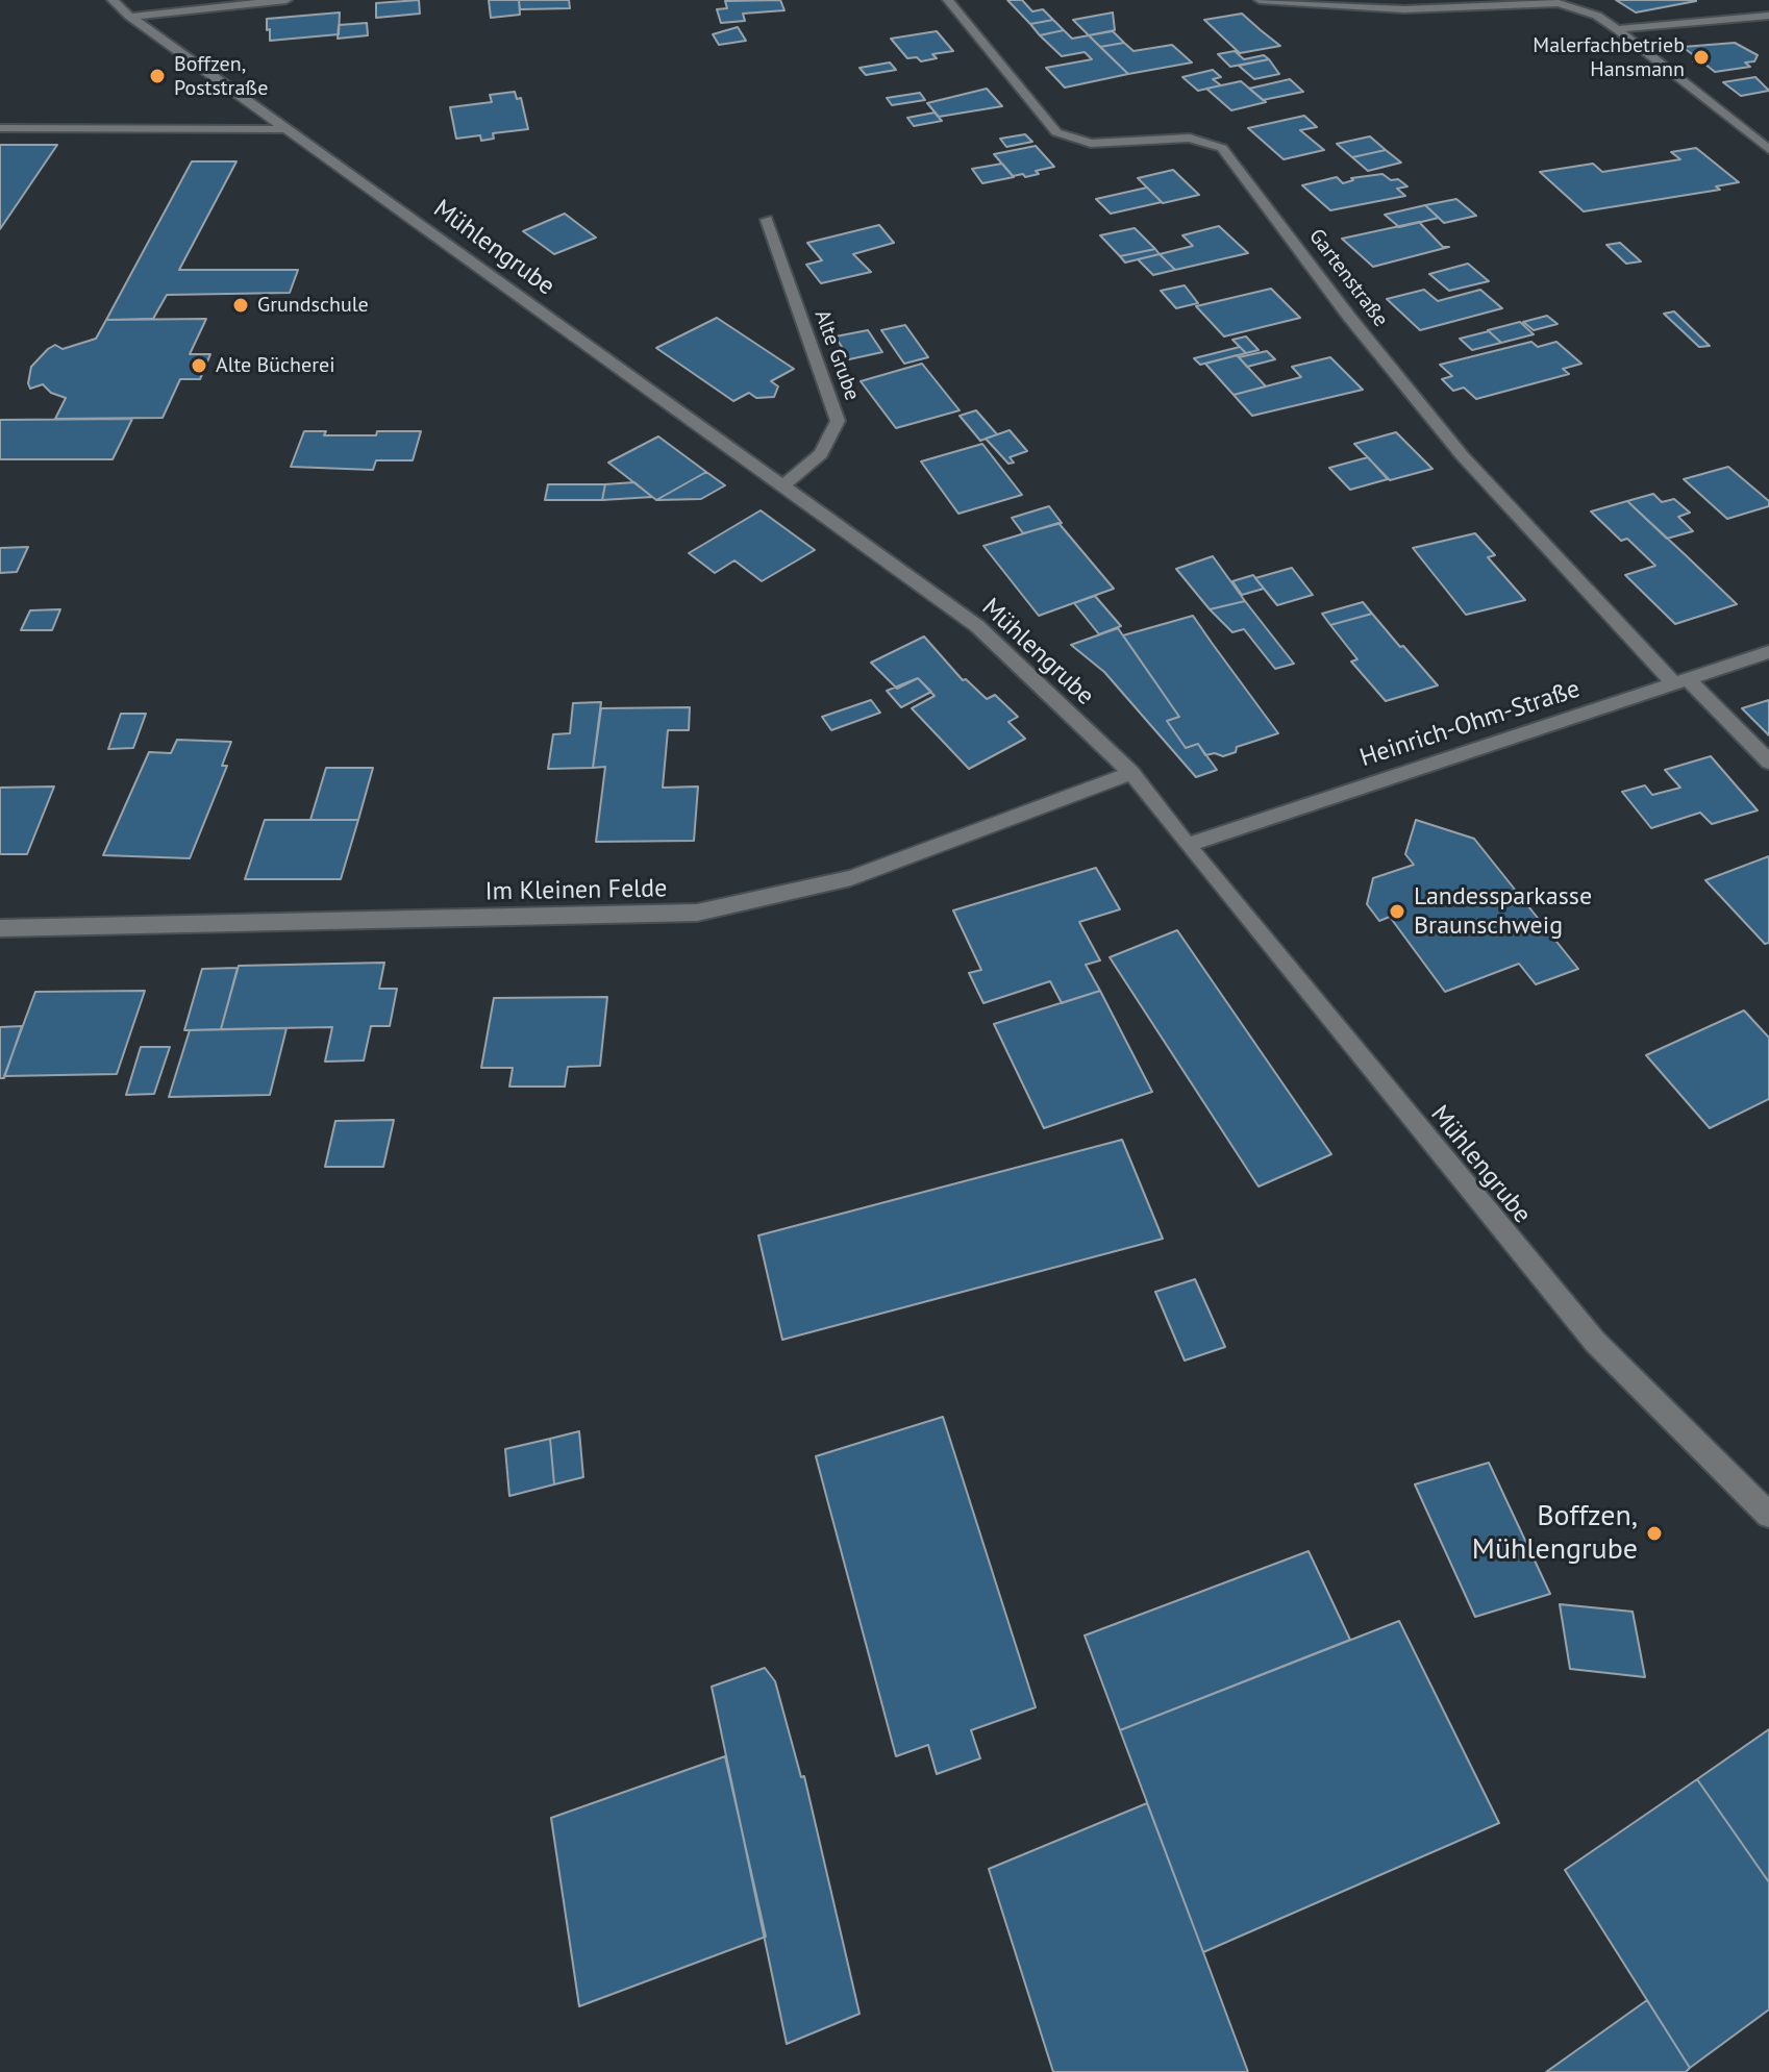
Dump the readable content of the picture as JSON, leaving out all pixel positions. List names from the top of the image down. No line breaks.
{"streets":{"street":["Mühlengrube","Gartenstraße","Alte Grube","Heinrich-Ohm-Straße","Im Kleinen Felde"]},"crossings":[["Mühlengrube","Alte Grube"],["Mühlengrube","Heinrich-Ohm-Straße"],["Mühlengrube","Im Kleinen Felde"],["Gartenstraße","Heinrich-Ohm-Straße"]],"places":["Malerfachbetrieb Hansmann","Boffzen, Poststraße","Grundschule","Alte Bücherei","Landessparkasse Braunschweig","Boffzen, Mühlengrube"]}
